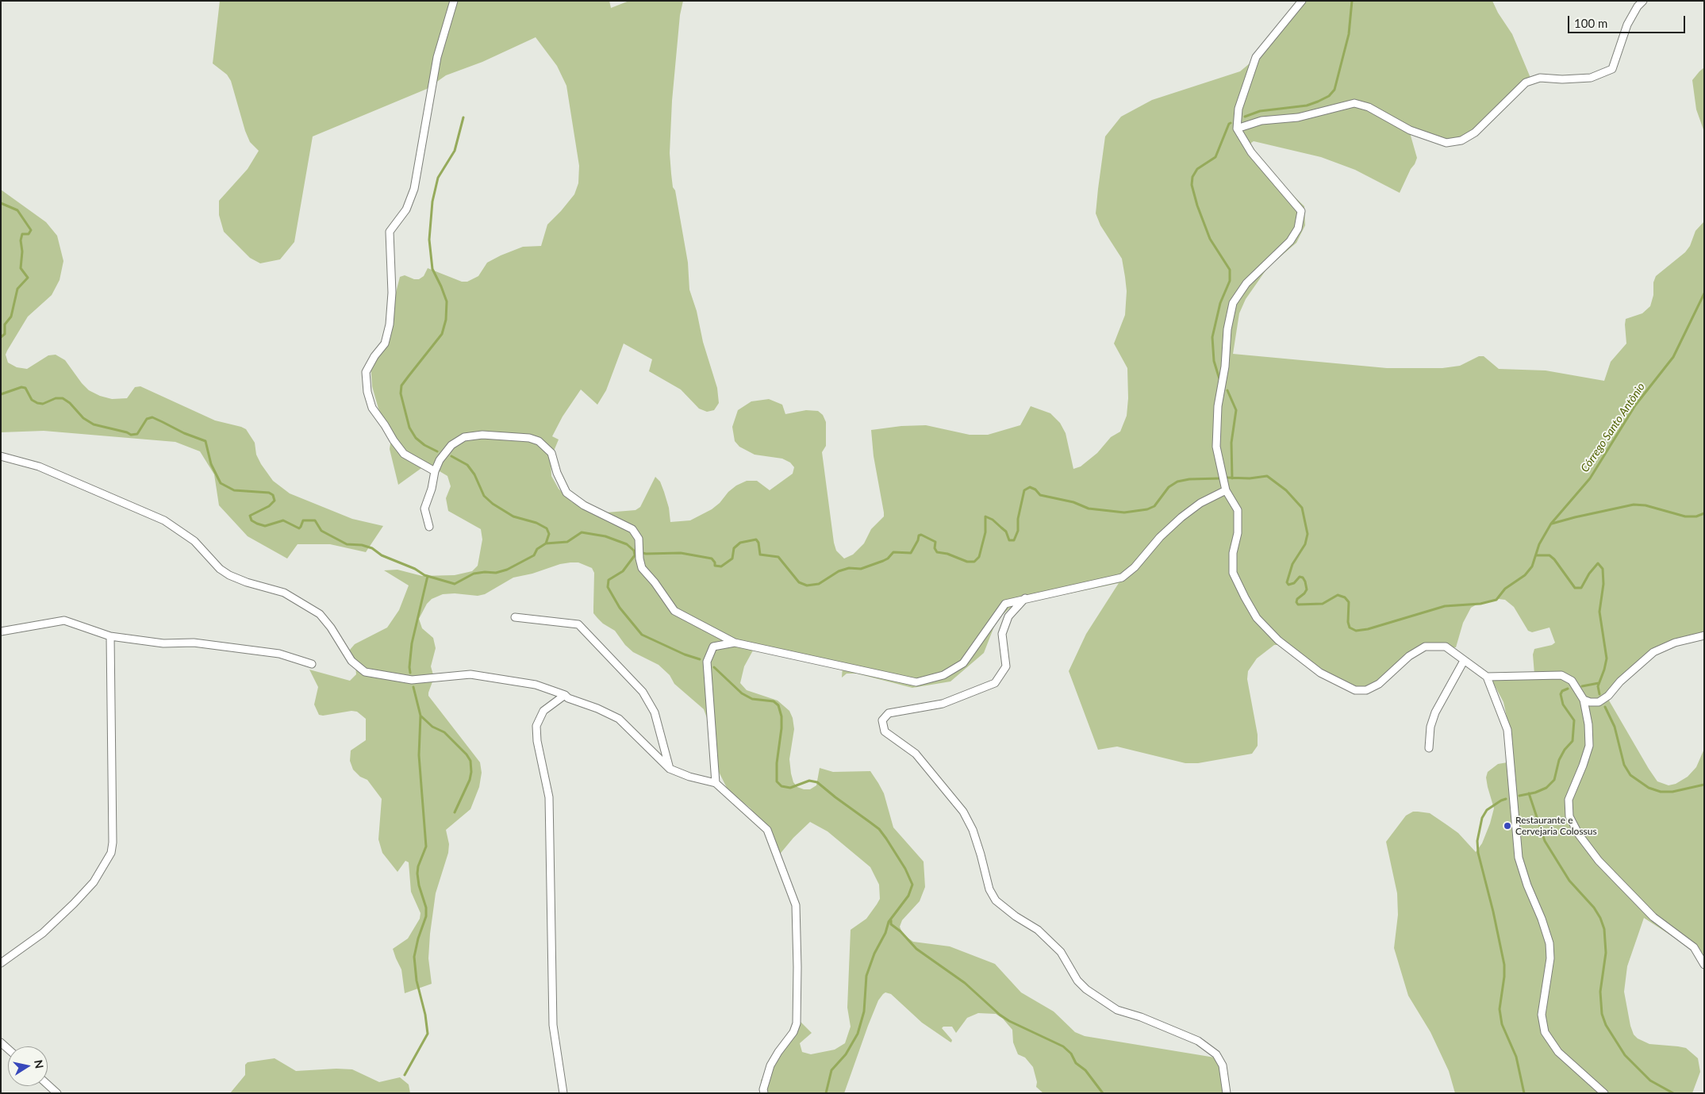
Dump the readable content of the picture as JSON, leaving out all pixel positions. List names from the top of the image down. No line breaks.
{"water":["Córrego Santo Antônio"],"places":["Restaurante e Cervejaria Colossus"],"scale_bar":"100 m","north":"right"}
